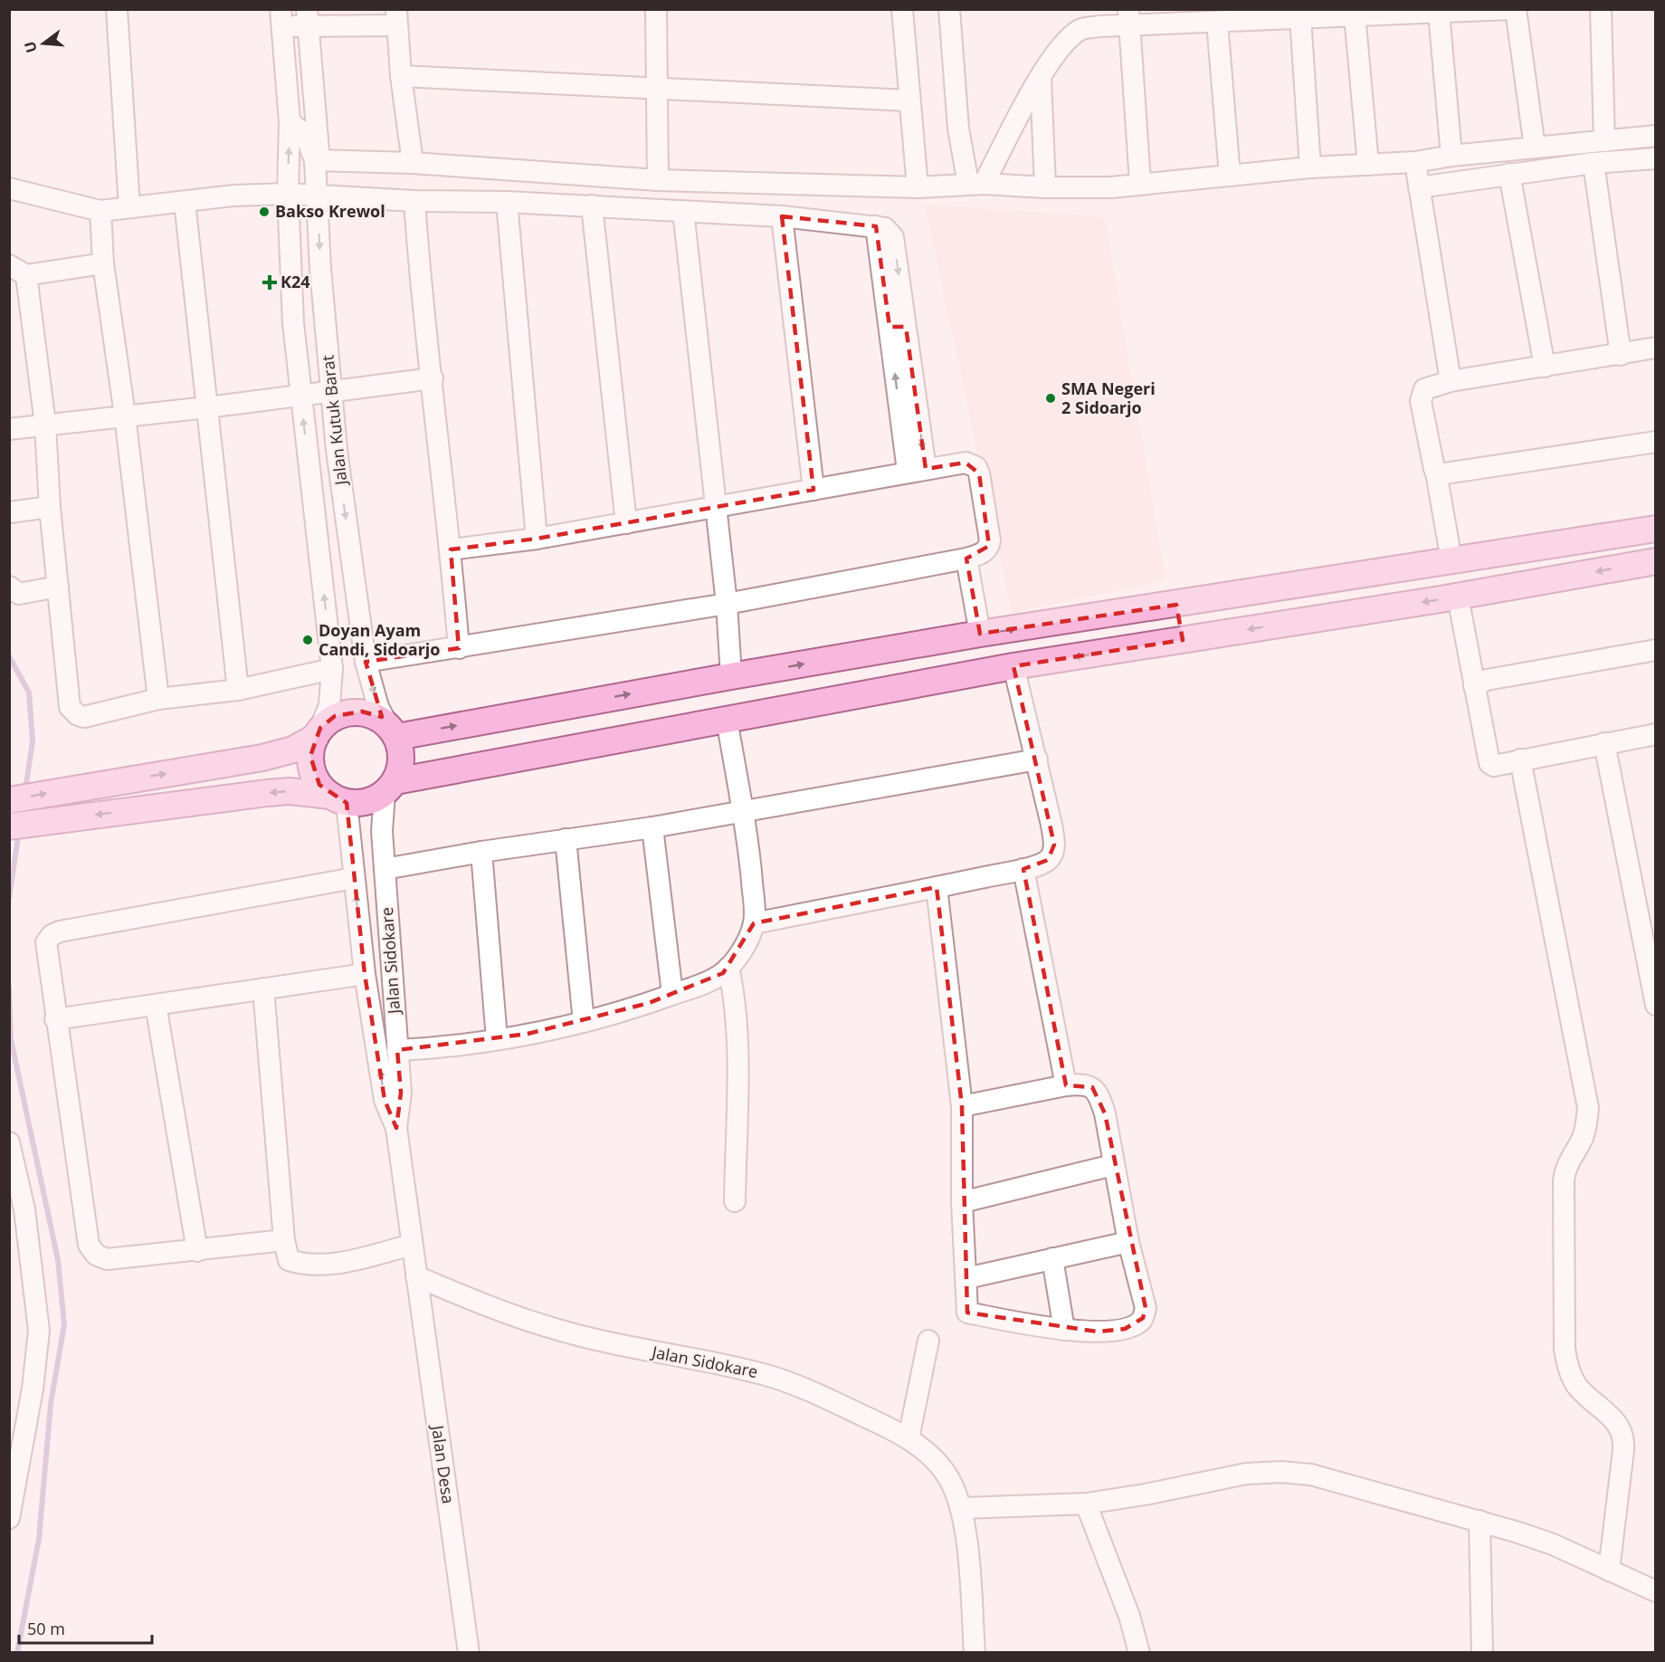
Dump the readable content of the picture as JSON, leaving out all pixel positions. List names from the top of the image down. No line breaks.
{"streets":{"street":["Jalan Kutuk Barat","Jalan Sidokare","Jalan Desa"]},"crossings":[["Jalan Kutuk Barat","Jalan Sidokare"],["Jalan Sidokare","Jalan Desa"]],"places":{"other":["Bakso Krewol","SMA Negeri 2 Sidoarjo","Doyan Ayam Candi, Sidoarjo"],"health":["K24"]},"scale_bar":"50 m","north":"left"}
